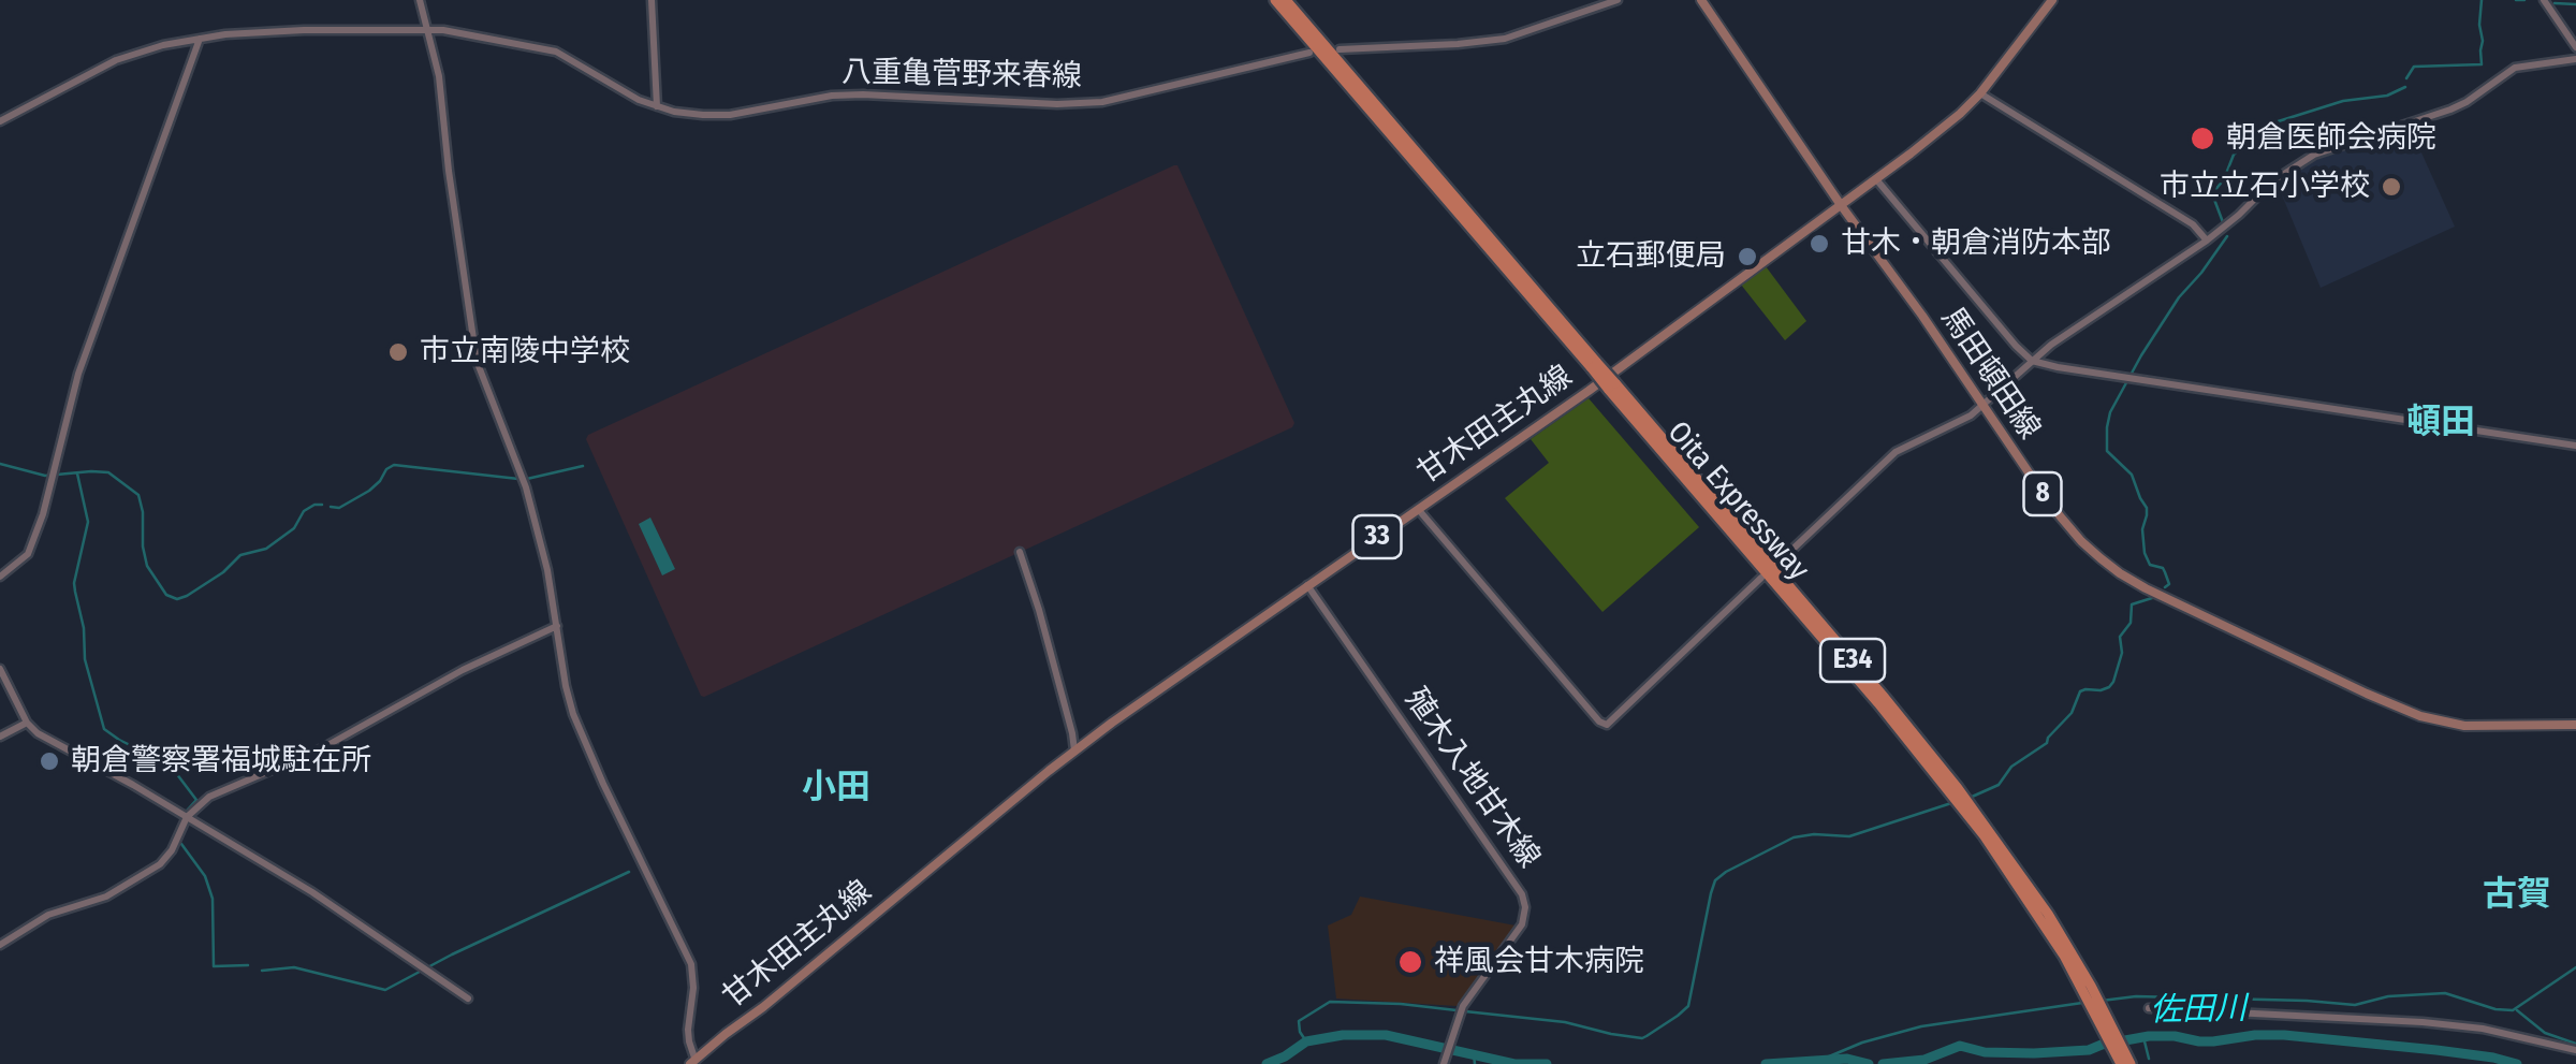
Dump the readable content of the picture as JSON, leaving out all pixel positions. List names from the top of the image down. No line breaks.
{"streets":{"highway":["Oita Expressway","E34"],"main road":["馬田頓田線","甘木田主丸線","8","33"],"street":["八重亀菅野来春線","殖木入地甘木線"]},"crossings":[["馬田頓田線","甘木田主丸線"],["甘木田主丸線","殖木入地甘木線"]],"districts":["頓田","小田","古賀"],"water":["佐田川"],"places":["朝倉医師会病院","市立立石小学校","甘木・朝倉消防本部","立石郵便局","市立南陵中学校","朝倉警察署福城駐在所","祥風会甘木病院"]}
